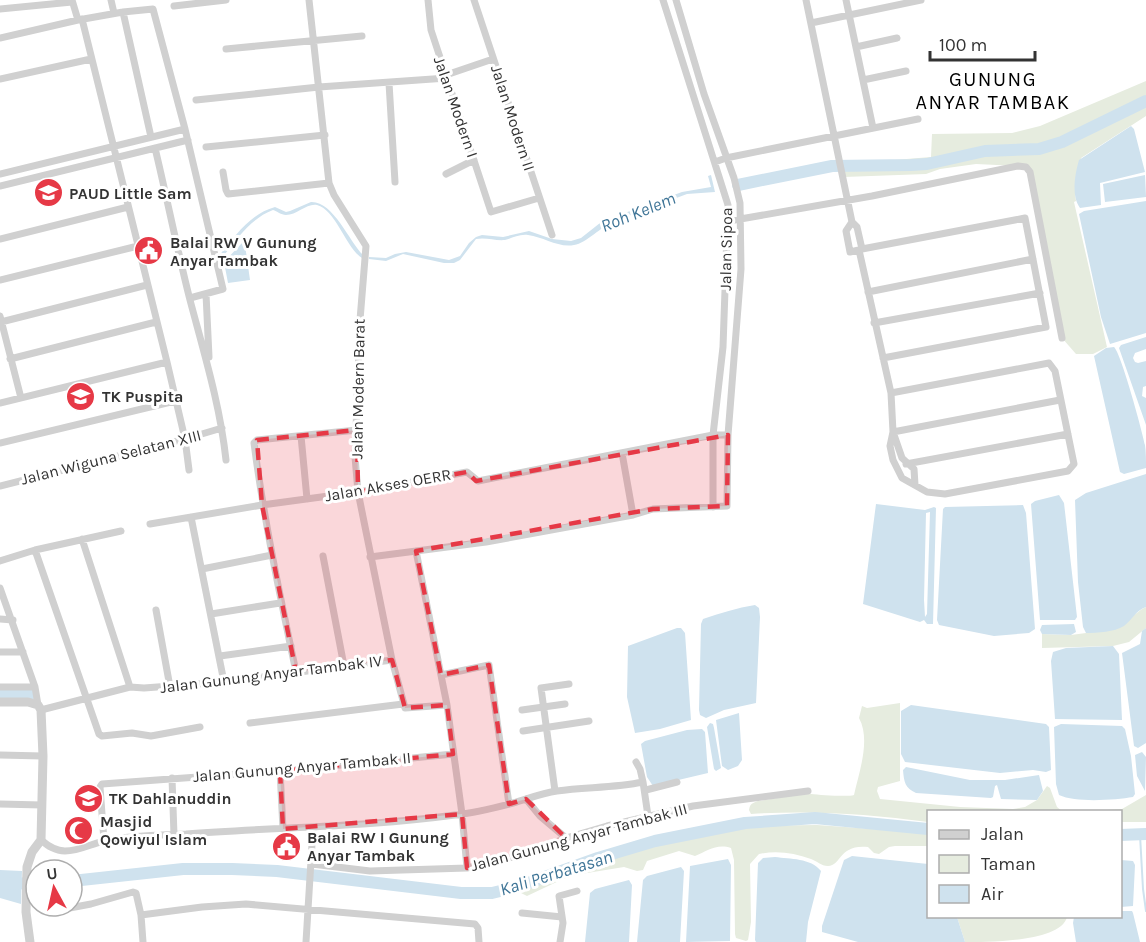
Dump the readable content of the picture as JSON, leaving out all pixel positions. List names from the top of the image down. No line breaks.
{"streets":{"street":["Jalan Modern I","Jalan Modern II","Jalan Sipoa","Jalan Modern Barat","Jalan Wiguna Selatan XIII","Jalan Akses OERR","Jalan Gunung Anyar Tambak IV","Jalan Gunung Anyar Tambak II","Jalan Gunung Anyar Tambak III"]},"crossings":[["Jalan Modern I","Jalan Modern II"],["Jalan Modern Barat","Jalan Akses OERR"],["Jalan Modern Barat","Jalan Gunung Anyar Tambak IV"]],"districts":["GUNUNG ANYAR TAMBAK"],"water":["Roh Kelem","Kali Perbatasan"],"places":{"school or university":["PAUD Little Sam","TK Puspita","TK Dahlanuddin"],"public building":["Balai RW V Gunung Anyar Tambak","Balai RW I Gunung Anyar Tambak"],"mosque":["Masjid Qowiyul Islam"]},"legend":["Jalan","Taman","Air"],"scale_bar":"100 m","north":"top"}
